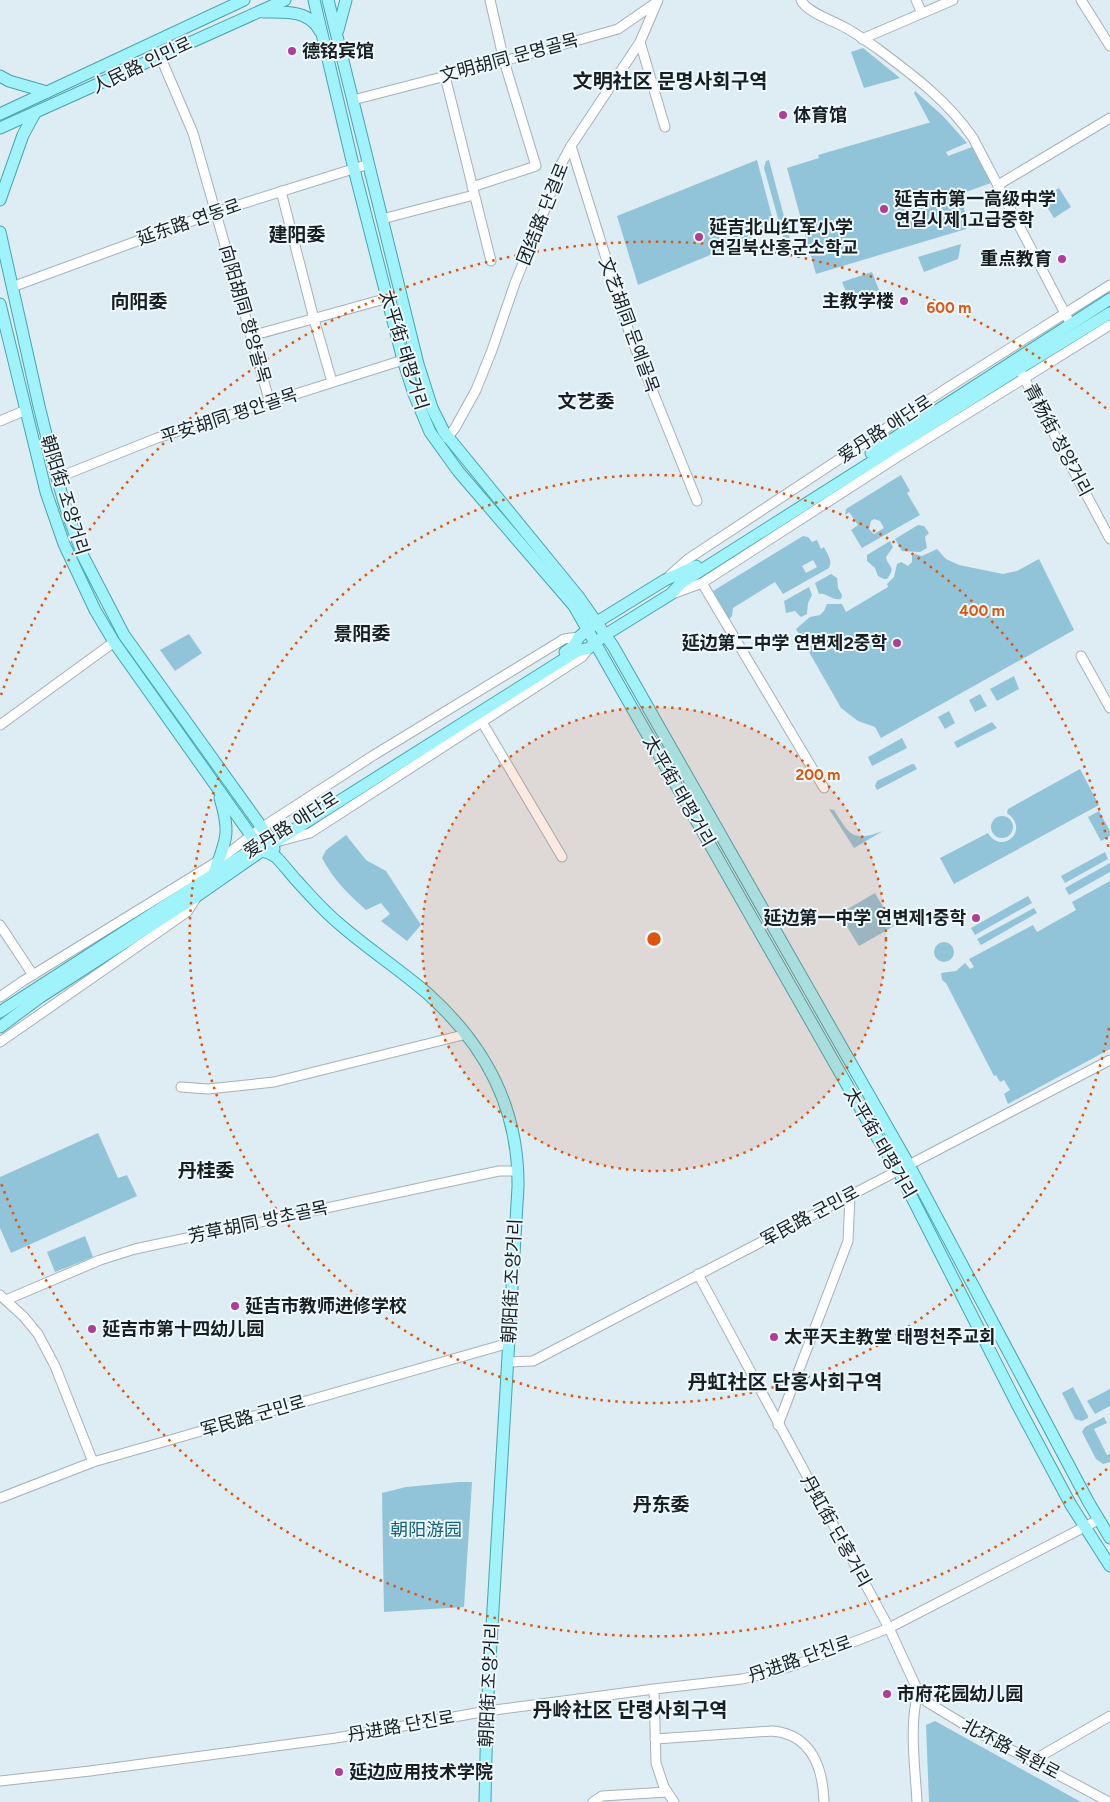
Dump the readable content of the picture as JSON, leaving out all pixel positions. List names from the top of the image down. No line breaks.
{"streets":{"main road":["人民路 인민로","太平街 태평거리","爱丹路 애단로","朝阳街 조양거리"],"street":["文明胡同 문명골목","团结路 단결로","延东路 연동로","向阳胡同 향양골목","文艺胡同 문예골목","平安胡同 평안골목","青杨街 청양거리","军民路 군민로","芳草胡同 방초골목","丹虹街 단홍거리","丹进路 단진로","北环路 북환로"]},"crossings":[["文明胡同 문명골목","团结路 단결로"],["文明胡同 문명골목","太平街 태평거리"],["人民路 인민로","向阳胡同 향양골목"],["团结路 단결로","文艺胡同 문예골목"],["团结路 단결로","太平街 태평거리"],["延东路 연동로","向阳胡同 향양골목"],["延东路 연동로","太平街 태평거리"],["延东路 연동로","朝阳街 조양거리"],["向阳胡同 향양골목","平安胡同 평안골목"],["太平街 태평거리","平安胡同 평안골목"],["太平街 태평거리","爱丹路 애단로"],["太平街 태평거리","军民路 군민로"],["太平街 태평거리","丹进路 단진로"],["平安胡同 평안골목","朝阳街 조양거리"],["爱丹路 애단로","青杨街 청양거리"],["爱丹路 애단로","朝阳街 조양거리"],["朝阳街 조양거리","军民路 군민로"],["朝阳街 조양거리","芳草胡同 방초골목"],["朝阳街 조양거리","丹进路 단진로"],["军民路 군민로","丹虹街 단홍거리"],["丹虹街 단홍거리","丹进路 단진로"],["丹虹街 단홍거리","北环路 북환로"]],"districts":["文明社区 문명사회구역","建阳委","向阳委","文艺委","景阳委","丹桂委","丹虹社区 단홍사회구역","丹东委","丹岭社区 단령사회구역"],"parks":["朝阳游园"],"places":["德铭宾馆","体育馆","延吉市第一高级中学 연길시제1고급중학","延吉北山红军小学 연길북산홍군소학교","重点教育","主教学楼","延边第二中学 연변제2중학","延边第一中学 연변제1중학","延吉市教师进修学校","延吉市第十四幼儿园","太平天主教堂 태평천주교회","市府花园幼儿园","延边应用技术学院"],"rings":["600 m","400 m","200 m"]}
